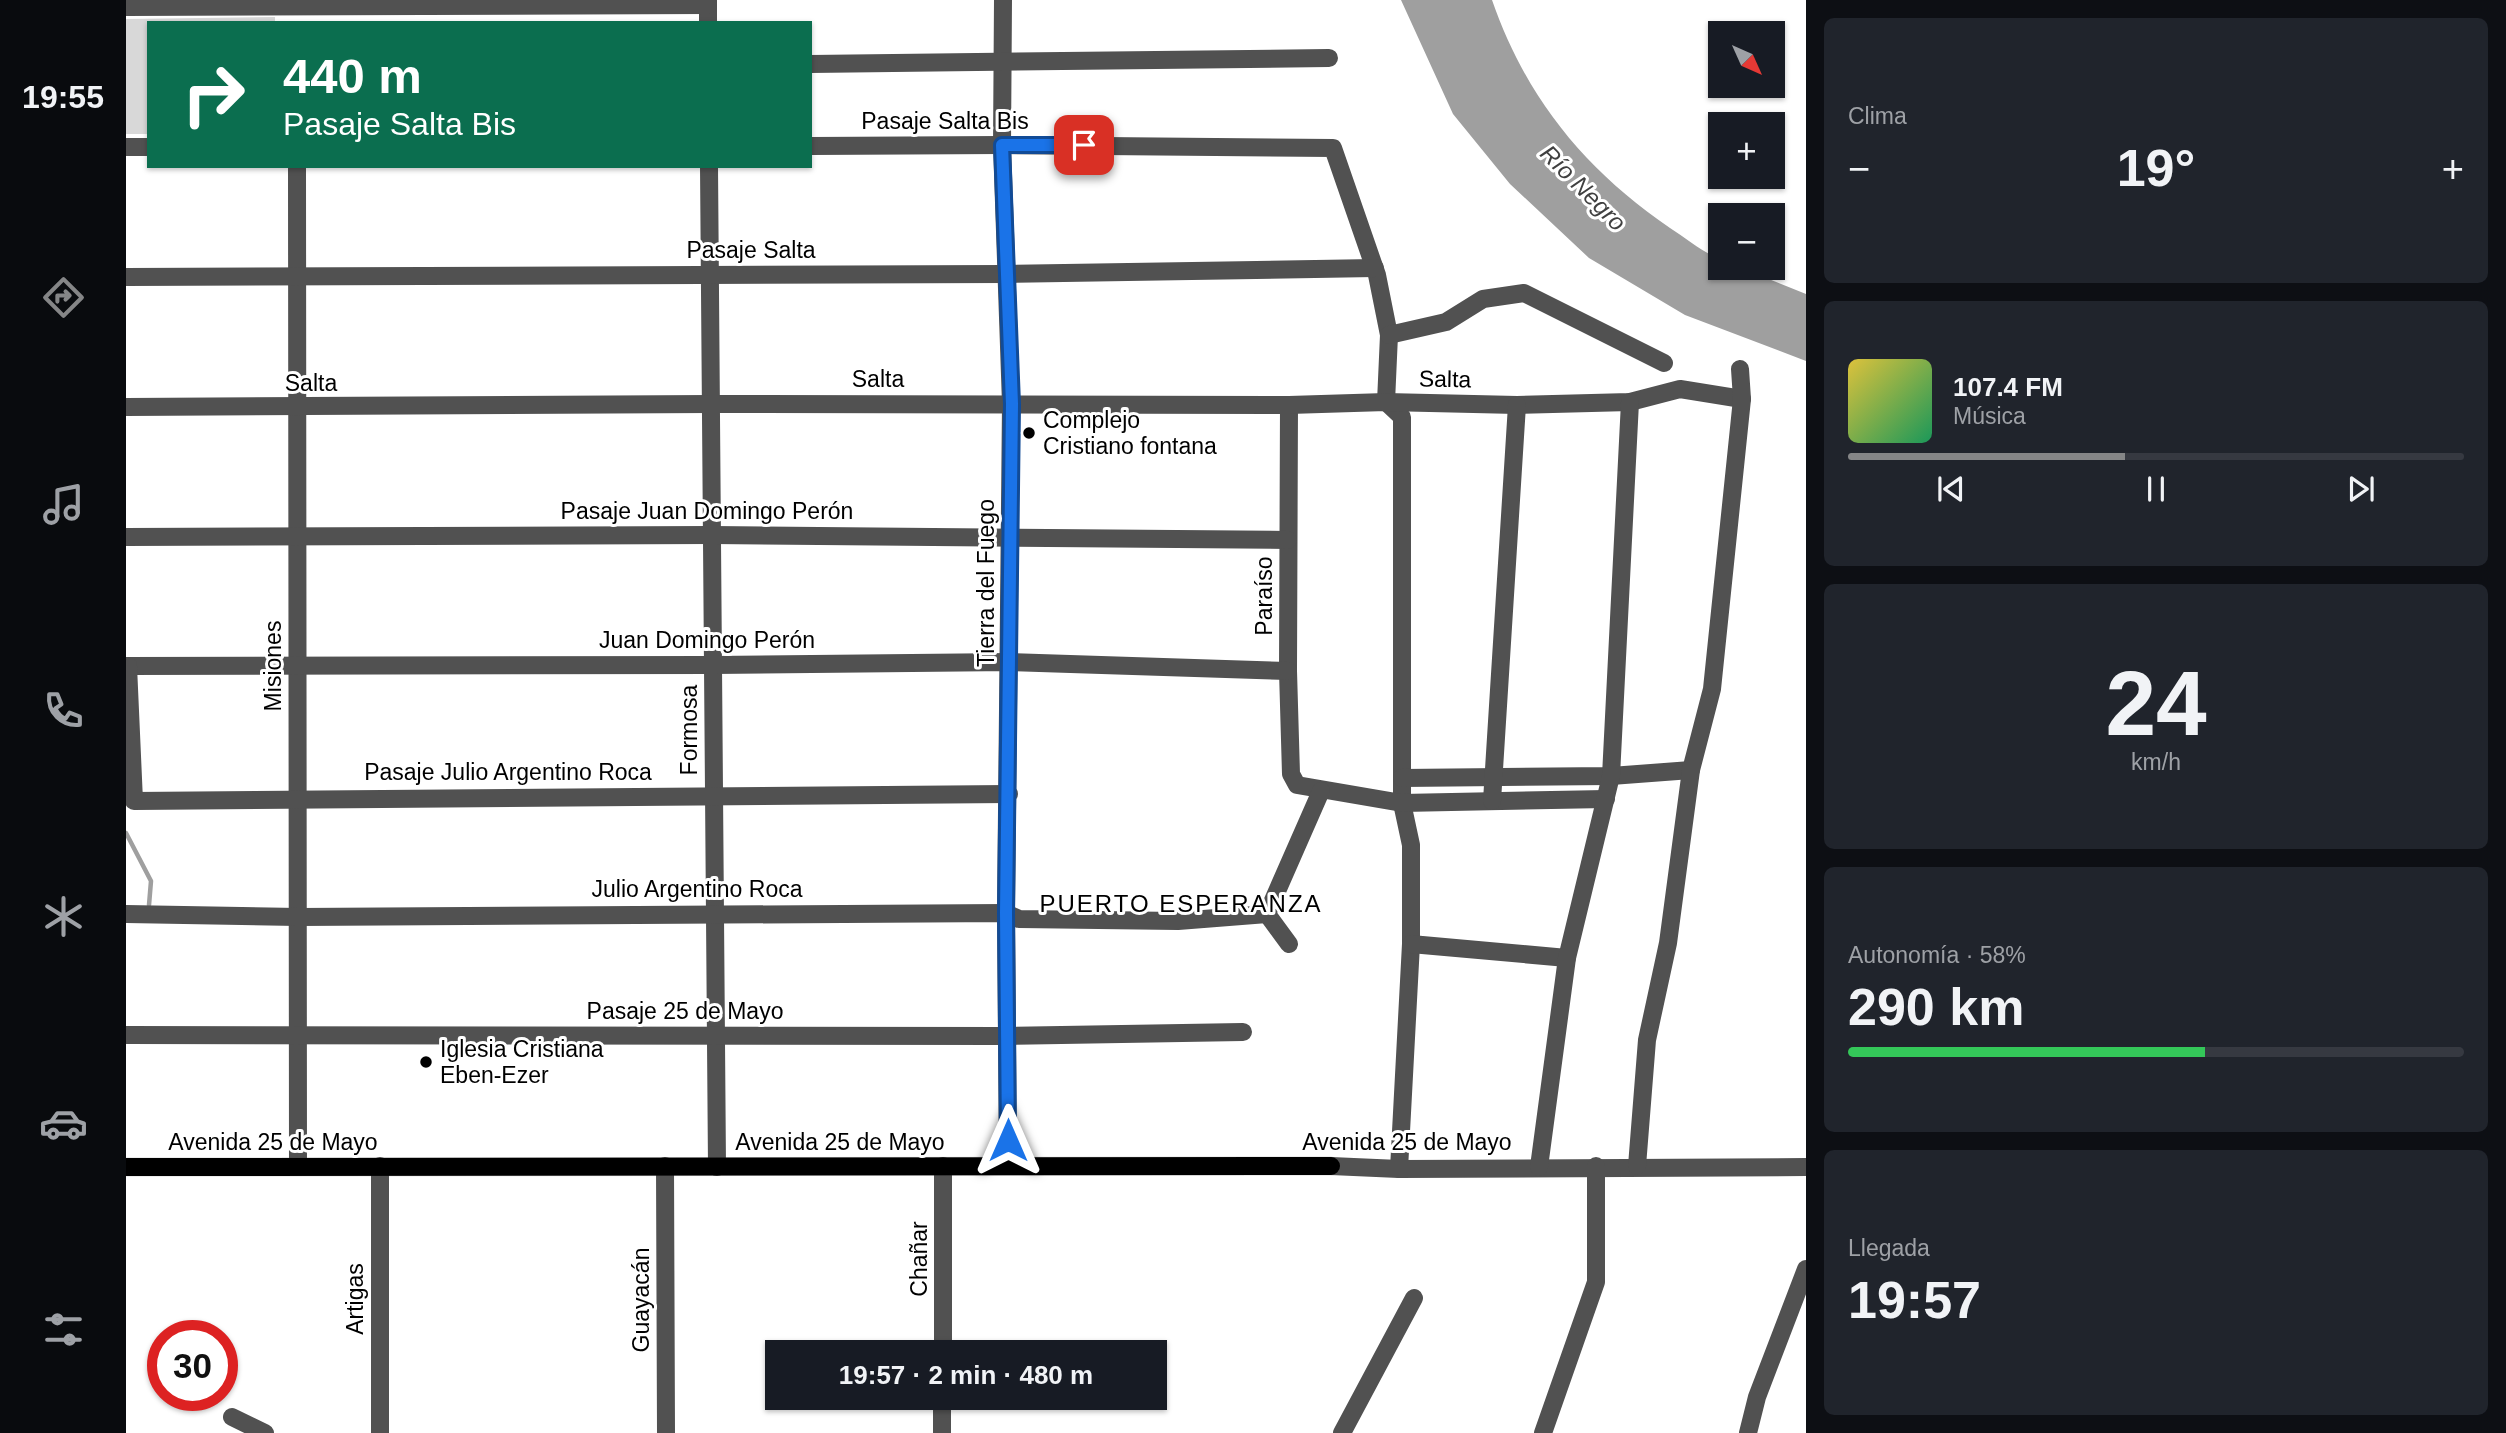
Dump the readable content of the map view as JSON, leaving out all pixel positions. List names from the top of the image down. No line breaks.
{"streets":{"main road":["Avenida 25 de Mayo"],"street":["Pasaje Salta Bis","Pasaje Salta","Salta","Pasaje Juan Domingo Perón","Tierra del Fuego","Paraíso","Juan Domingo Perón","Misiones","Formosa","Pasaje Julio Argentino Roca","Julio Argentino Roca","Pasaje 25 de Mayo","Chañar","Artigas","Guayacán"]},"crossings":[["Pasaje Salta Bis","Pasaje Salta"],["Pasaje Salta Bis","Tierra del Fuego"],["Pasaje Salta","Tierra del Fuego"],["Pasaje Salta","Misiones"],["Pasaje Salta","Formosa"],["Salta","Tierra del Fuego"],["Salta","Paraíso"],["Salta","Misiones"],["Salta","Formosa"],["Pasaje Juan Domingo Perón","Tierra del Fuego"],["Pasaje Juan Domingo Perón","Paraíso"],["Pasaje Juan Domingo Perón","Misiones"],["Pasaje Juan Domingo Perón","Formosa"],["Tierra del Fuego","Juan Domingo Perón"],["Tierra del Fuego","Pasaje Julio Argentino Roca"],["Tierra del Fuego","Julio Argentino Roca"],["Tierra del Fuego","Pasaje 25 de Mayo"],["Tierra del Fuego","Avenida 25 de Mayo"],["Paraíso","Juan Domingo Perón"],["Juan Domingo Perón","Misiones"],["Juan Domingo Perón","Formosa"],["Juan Domingo Perón","Pasaje Julio Argentino Roca"],["Misiones","Pasaje Julio Argentino Roca"],["Misiones","Julio Argentino Roca"],["Misiones","Pasaje 25 de Mayo"],["Misiones","Avenida 25 de Mayo"],["Formosa","Pasaje Julio Argentino Roca"],["Formosa","Julio Argentino Roca"],["Formosa","Pasaje 25 de Mayo"],["Formosa","Avenida 25 de Mayo"],["Avenida 25 de Mayo","Chañar"],["Avenida 25 de Mayo","Artigas"],["Avenida 25 de Mayo","Guayacán"]],"districts":["PUERTO ESPERANZA"],"water":["Río Negro"],"places":["Complejo Cristiano fontana","Iglesia Cristiana Eben-Ezer"],"north":"bottom right","page":{"tabs":"19:55","tile":["Clima",["24","km/h"],["Autonomía · 58%","290 km"],["Llegada","19:57"]],"map_buttons":["+","−"],"turn":["440 m","Pasaje Salta Bis"],"heat":["−","19°","+"],"song":["107.4 FM","Música"],"limit":"30","trip":"19:57 · 2 min · 480 m"}}
